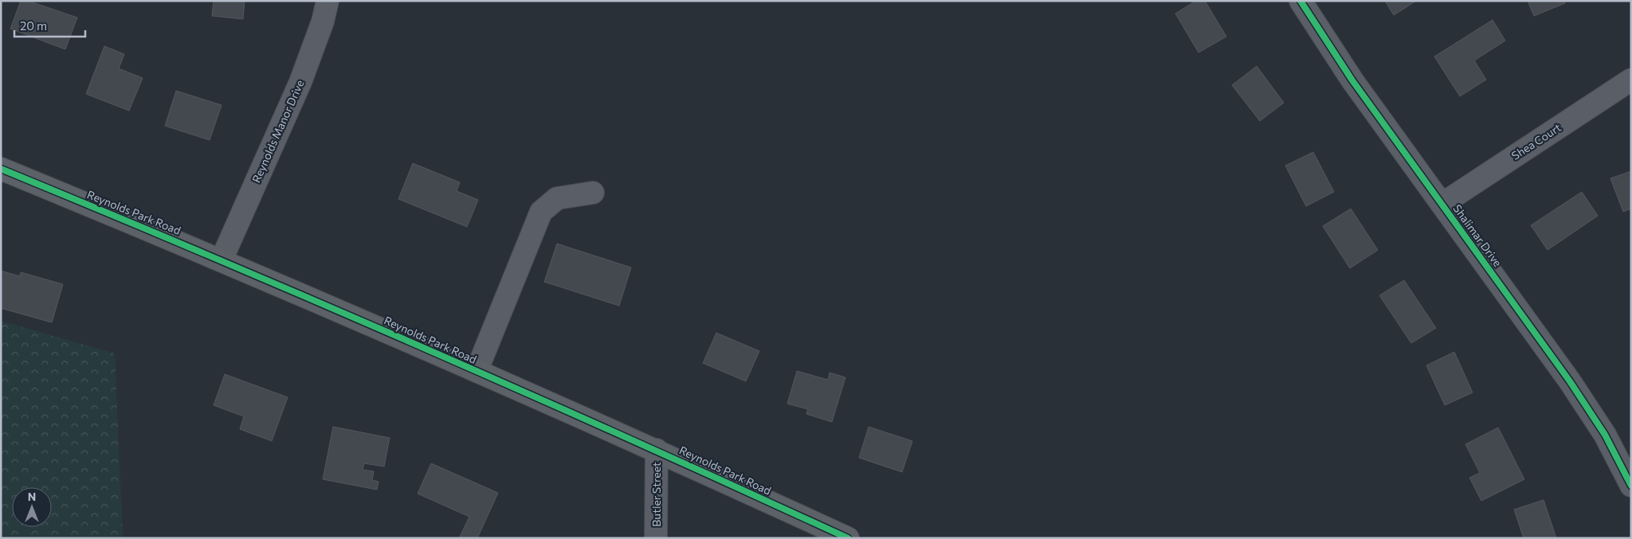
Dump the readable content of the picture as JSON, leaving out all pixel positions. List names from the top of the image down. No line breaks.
{"streets":{"main road":["Reynolds Park Road"],"street":["Reynolds Manor Drive","Shea Court","Shalimar Drive","Butler Street"]},"crossings":[["Reynolds Manor Drive","Reynolds Park Road"],["Shea Court","Shalimar Drive"],["Reynolds Park Road","Butler Street"]],"scale_bar":"20 m","north":"top"}
